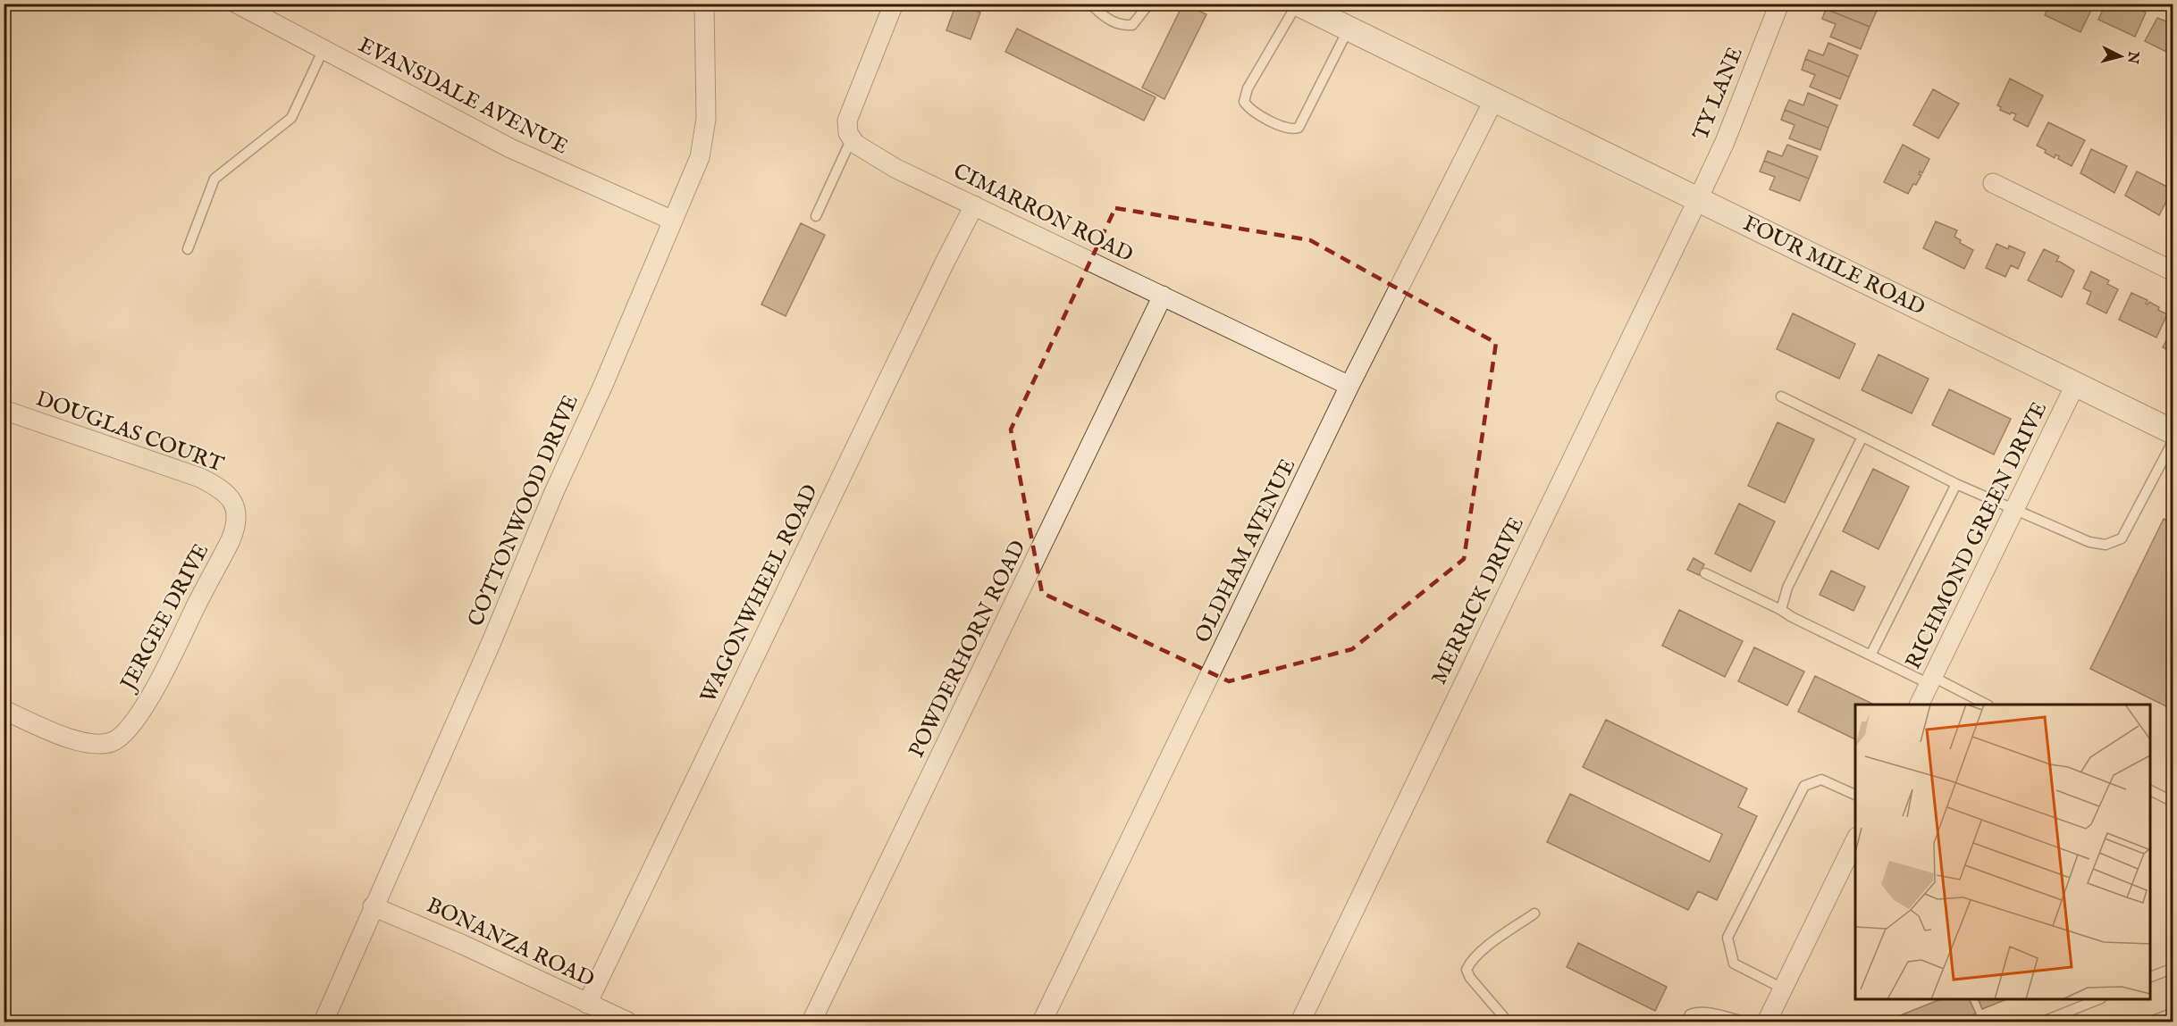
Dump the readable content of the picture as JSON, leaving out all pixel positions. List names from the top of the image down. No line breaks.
{"streets":{"street":["TY LANE","EVANSDALE AVENUE","CIMARRON ROAD","FOUR MILE ROAD","DOUGLAS COURT","COTTONWOOD DRIVE","RICHMOND GREEN DRIVE","OLDHAM AVENUE","WAGONWHEEL ROAD","MERRICK DRIVE","JERGEE DRIVE","POWDERHORN ROAD","BONANZA ROAD"]},"crossings":[["TY LANE","FOUR MILE ROAD"],["TY LANE","MERRICK DRIVE"],["EVANSDALE AVENUE","COTTONWOOD DRIVE"],["CIMARRON ROAD","OLDHAM AVENUE"],["CIMARRON ROAD","WAGONWHEEL ROAD"],["CIMARRON ROAD","POWDERHORN ROAD"],["FOUR MILE ROAD","RICHMOND GREEN DRIVE"],["FOUR MILE ROAD","OLDHAM AVENUE"],["FOUR MILE ROAD","MERRICK DRIVE"],["DOUGLAS COURT","JERGEE DRIVE"],["COTTONWOOD DRIVE","BONANZA ROAD"],["WAGONWHEEL ROAD","BONANZA ROAD"]],"north":"right"}
